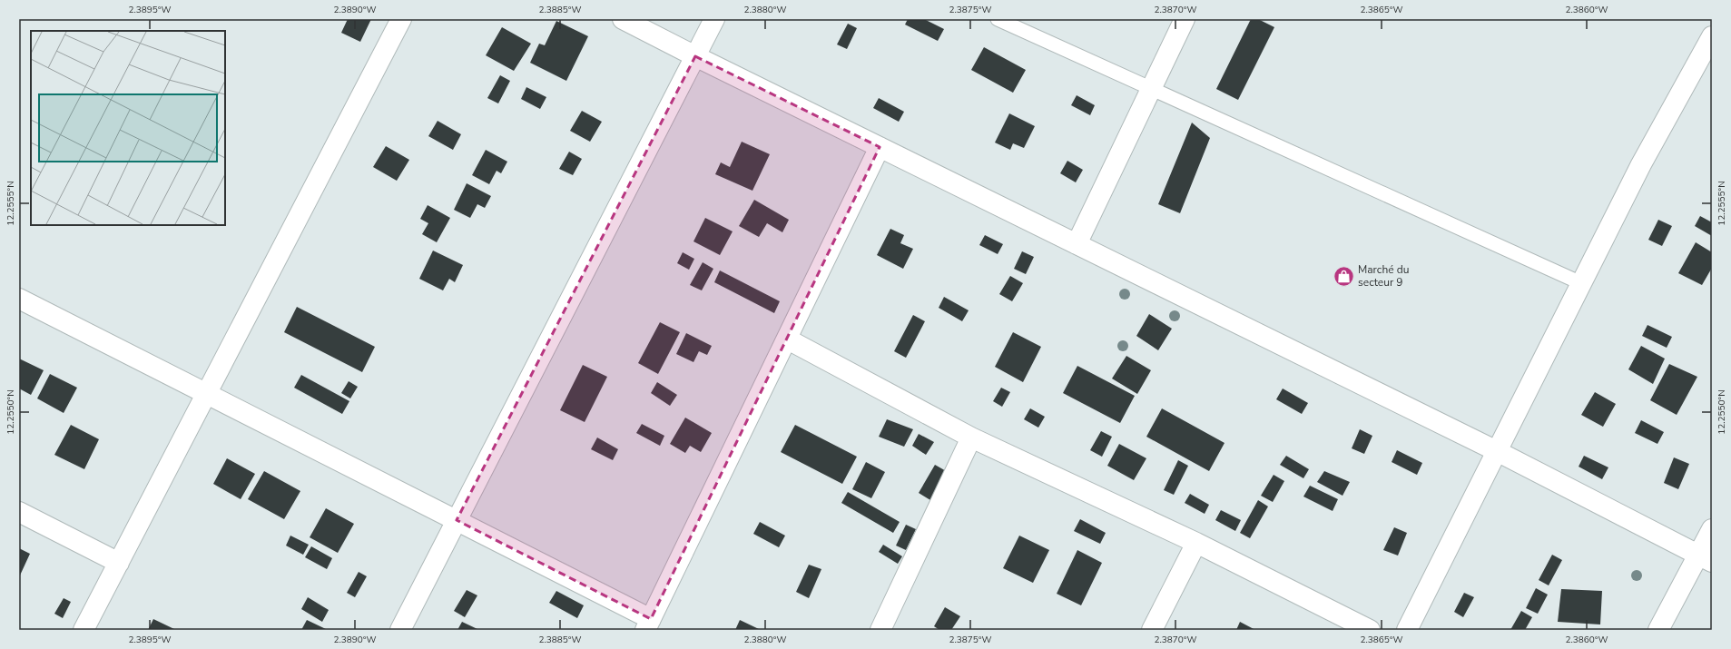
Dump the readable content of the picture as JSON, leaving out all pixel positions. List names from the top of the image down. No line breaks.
{"places":{"shop":["Marché du secteur 9"]},"coordinates":["2.3895°W","2.3890°W","2.3885°W","2.3880°W","2.3875°W","2.3870°W","2.3865°W","2.3860°W","12.2555°N","12.2550°N"]}
